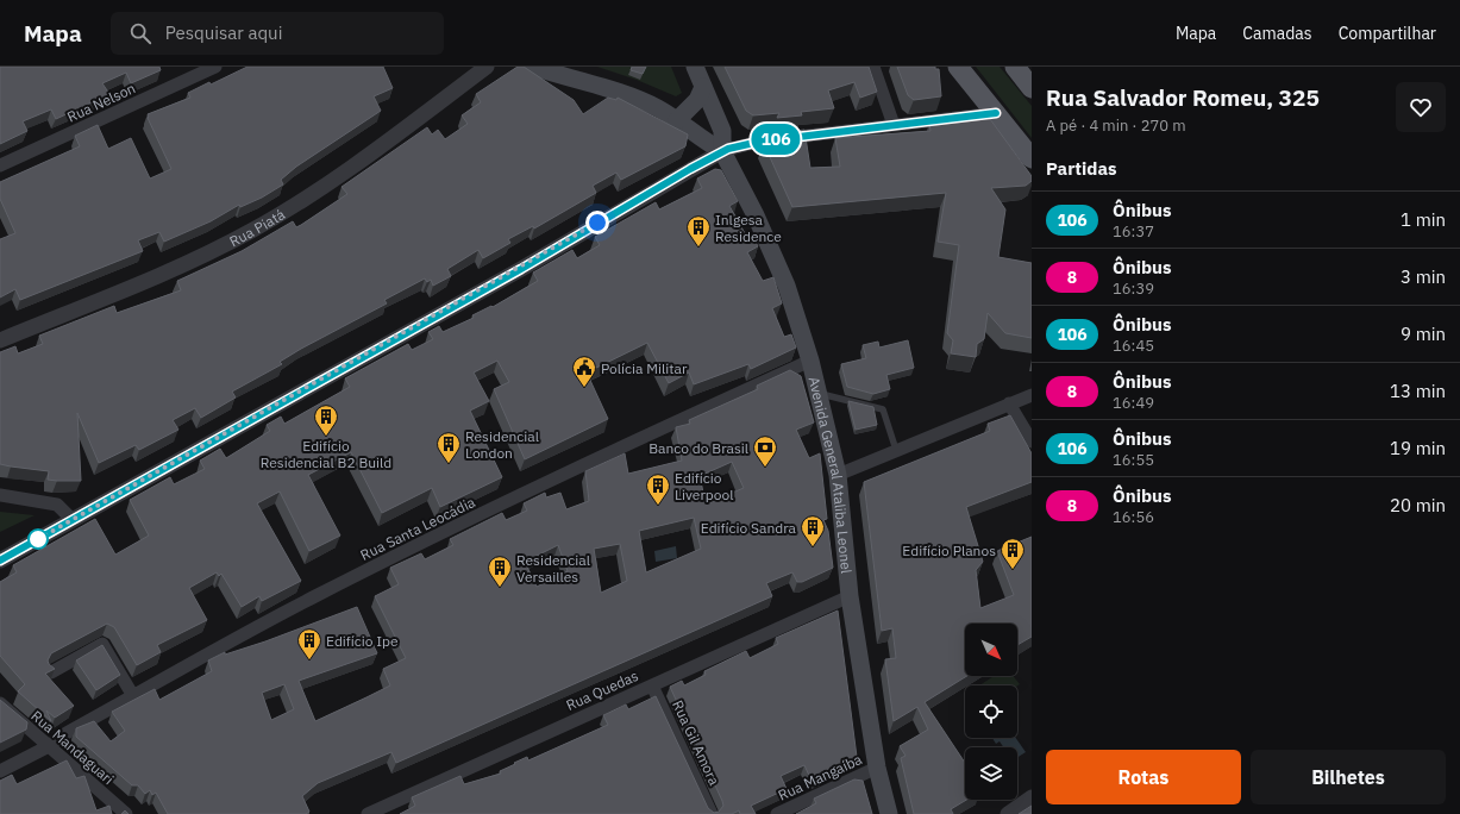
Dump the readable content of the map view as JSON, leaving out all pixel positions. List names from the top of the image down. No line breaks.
{"streets":{"main road":["Avenida General Ataliba Leonel"],"street":["Rua Nelson","Rua Piatá","Rua Santa Leocádia","Rua Quedas","Rua Gil Amora","Rua Mandaguari","Rua Mangaíba"]},"crossings":[["Avenida General Ataliba Leonel","Rua Santa Leocádia"],["Avenida General Ataliba Leonel","Rua Quedas"],["Avenida General Ataliba Leonel","Rua Mangaíba"],["Rua Santa Leocádia","Rua Mandaguari"],["Rua Quedas","Rua Gil Amora"]],"places":{"building":["Inlgesa Residence","Edifício Residencial B2 Build","Residencial London","Edifício Liverpool","Edifício Sandra","Edifício Planos","Residencial Versailles","Edifício Ipe"],"public building":["Polícia Militar"],"bank":["Banco do Brasil"]},"lines":["bus line 106"],"north":"bottom right","page":{"header":"Mapa","search":"Pesquisar aqui","nav":["Mapa","Camadas","Compartilhar"],"on_map":"106","heading":[["Rua Salvador Romeu, 325","A pé · 4 min · 270 m"],"Partidas"],"list":[{"mark":"106","name":"Ônibus","note":"16:37","value":"1 min"},{"mark":"8","name":"Ônibus","note":"16:39","value":"3 min"},{"mark":"106","name":"Ônibus","note":"16:45","value":"9 min"},{"mark":"8","name":"Ônibus","note":"16:49","value":"13 min"},{"mark":"106","name":"Ônibus","note":"16:55","value":"19 min"},{"mark":"8","name":"Ônibus","note":"16:56","value":"20 min"}],"buttons":["Rotas","Bilhetes"]}}
